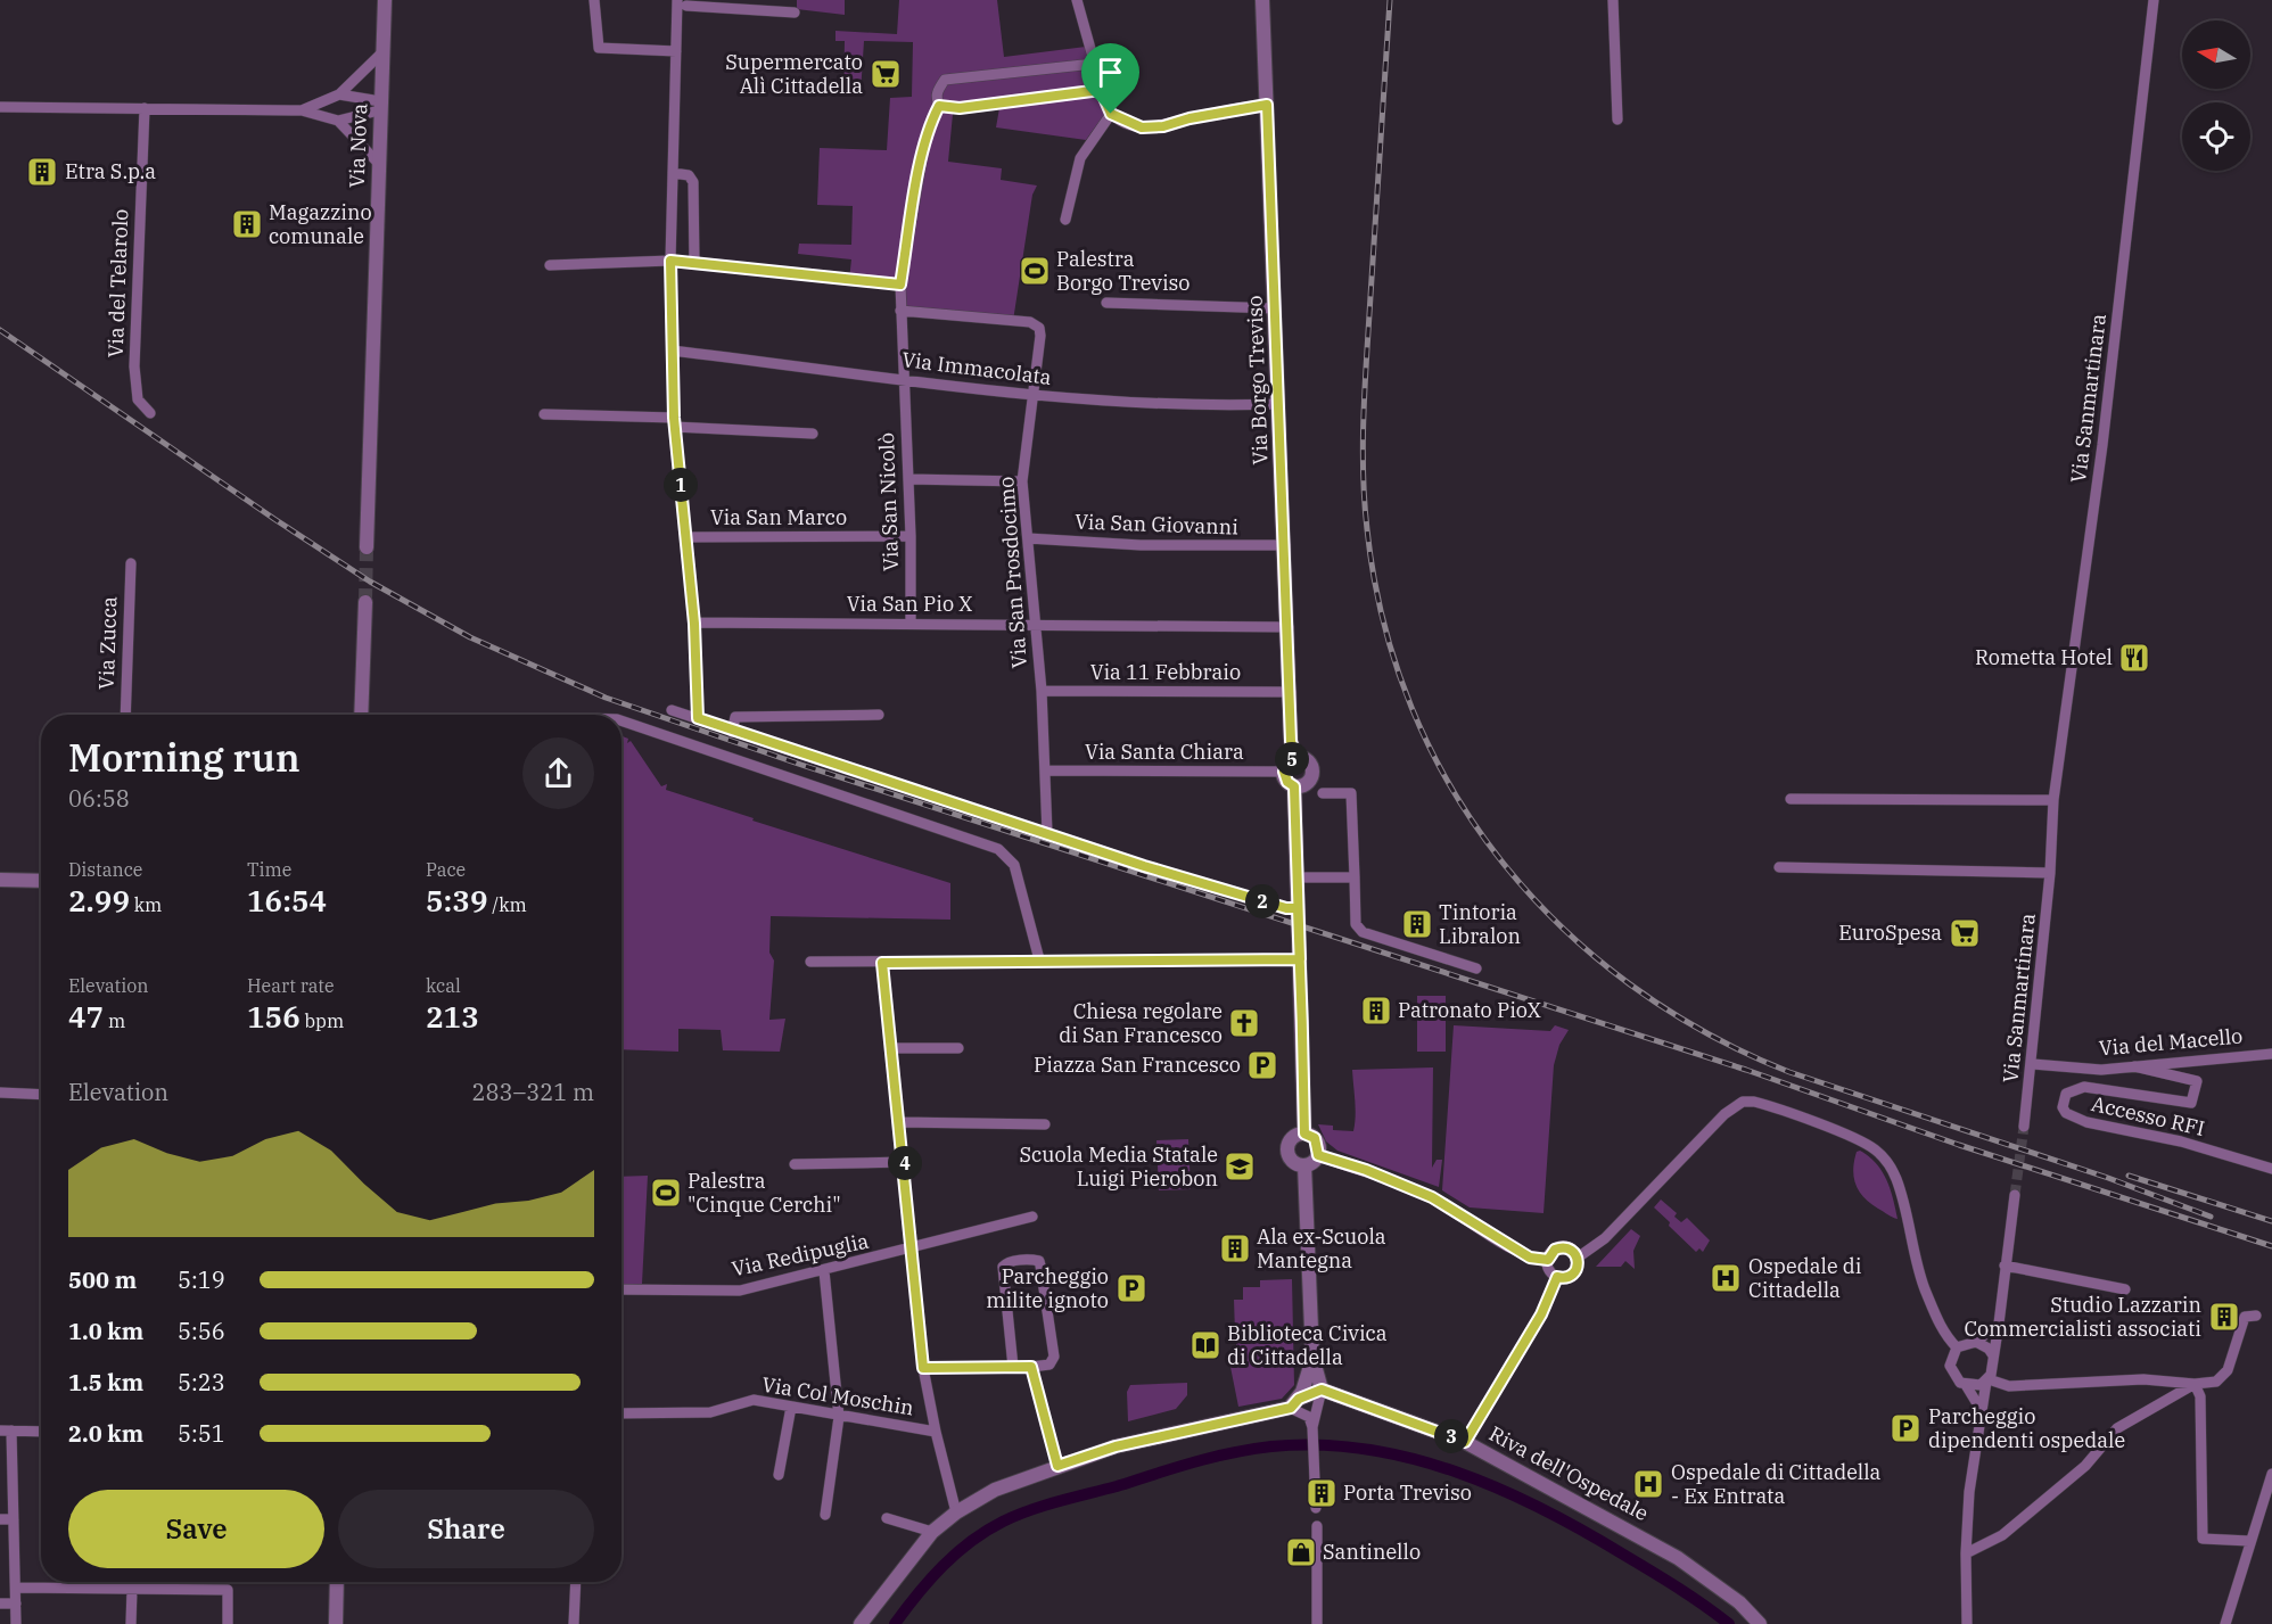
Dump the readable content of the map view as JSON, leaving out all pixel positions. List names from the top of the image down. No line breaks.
{"streets":{"street":["Via Nova","Via del Telarolo","Via Immacolata","Via Borgo Treviso","Via Sanmartinara","Via San Nicolò","Via San Marco","Via San Giovanni","Via San Prosdocimo","Via San Pio X","Via Zucca","Via 11 Febbraio","Via Santa Chiara","Via del Macello","Accesso RFI","Via Redipuglia","Via Col Moschin","Riva dell'Ospedale"]},"crossings":[["Via Immacolata","Via Borgo Treviso"],["Via Immacolata","Via San Nicolò"],["Via Immacolata","Via San Prosdocimo"],["Via Borgo Treviso","Via San Giovanni"],["Via Borgo Treviso","Via San Pio X"],["Via Borgo Treviso","Via 11 Febbraio"],["Via Borgo Treviso","Via Santa Chiara"],["Via Sanmartinara","Via del Macello"],["Via San Nicolò","Via San Marco"],["Via San Nicolò","Via San Prosdocimo"],["Via San Nicolò","Via San Pio X"],["Via San Giovanni","Via San Prosdocimo"],["Via San Prosdocimo","Via San Pio X"],["Via San Prosdocimo","Via 11 Febbraio"],["Via San Prosdocimo","Via Santa Chiara"],["Via del Macello","Accesso RFI"]],"places":{"supermarket":["Supermercato Alì Cittadella","EuroSpesa"],"building":["Etra S.p.a","Magazzino comunale","Tintoria Libralon","Patronato PioX","Ala ex-Scuola Mantegna","Studio Lazzarin Commercialisti associati","Porta Treviso"],"sports":["Palestra Borgo Treviso","Palestra \"Cinque Cerchi\""],"restaurant":["Rometta Hotel"],"church":["Chiesa regolare di San Francesco"],"parking":["Piazza San Francesco","Parcheggio milite ignoto","Parcheggio dipendenti ospedale"],"school or university":["Scuola Media Statale Luigi Pierobon"],"hospital":["Ospedale di Cittadella","Ospedale di Cittadella - Ex Entrata"],"library":["Biblioteca Civica di Cittadella"],"shop":["Santinello"]},"north":"left","page":{"pins":["1","5","2","4","3"],"heading":["Morning run","06:58"],"stats":[["Distance","2.99 km"],["Time","16:54"],["Pace","5:39 /km"],["Elevation","47 m"],["Heart rate","156 bpm"],["kcal","213"]],"chart":["Elevation","283–321 m"],"list":[{"name":"500 m","note":"5:19"},{"name":"1.0 km","note":"5:56"},{"name":"1.5 km","note":"5:23"},{"name":"2.0 km","note":"5:51"}],"buttons":["Save","Share"]}}
